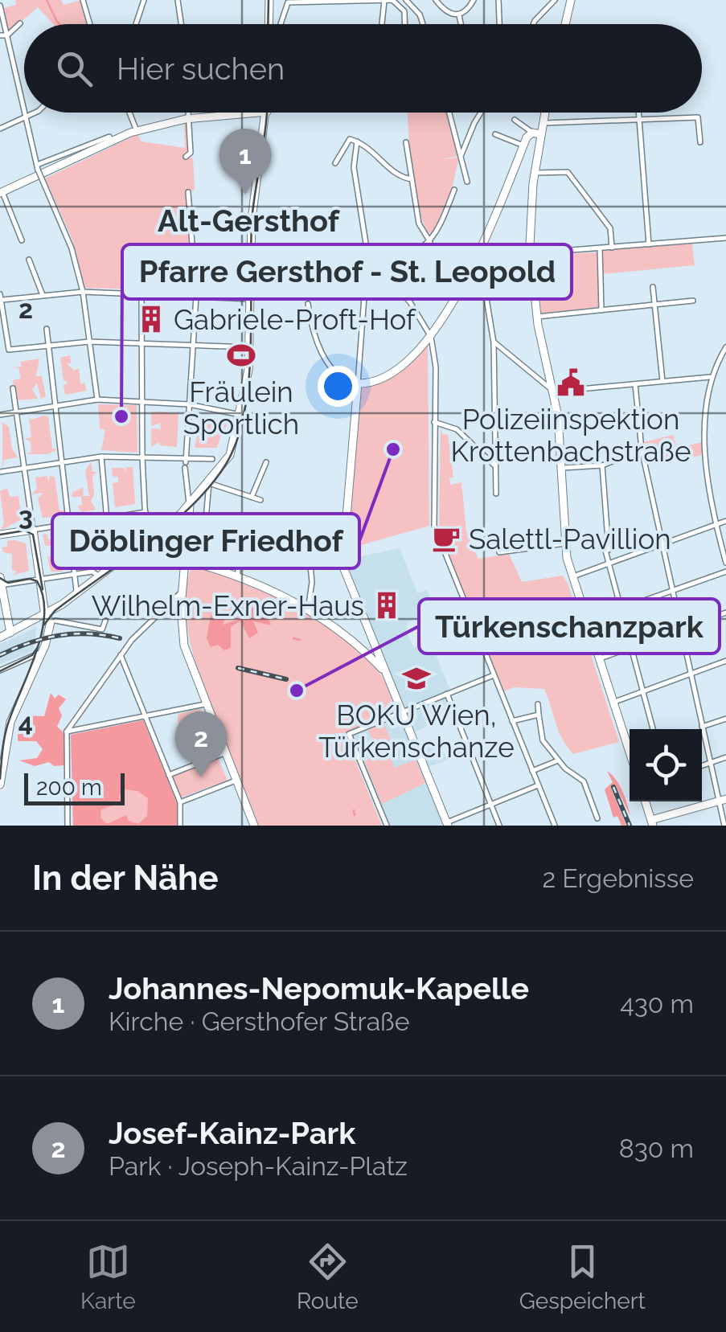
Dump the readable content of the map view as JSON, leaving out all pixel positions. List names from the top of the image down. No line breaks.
{"districts":["Alt-Gersthof"],"places":{"building":["Gabriele-Proft-Hof","Wilhelm-Exner-Haus"],"sports":["Fräulein Sportlich"],"public building":["Polizeiinspektion Krottenbachstraße"],"other":["Pfarre Gersthof - St. Leopold","Döblinger Friedhof","Türkenschanzpark"],"cafe":["Salettl-Pavillion"],"school or university":["BOKU Wien, Türkenschanze"]},"scale_bar":"200 m","page":{"search":"Hier suchen","pins":["1","2"],"scale":"200 m","heading":["In der Nähe","2 Ergebnisse"],"list":[{"mark":"1","name":"Johannes-Nepomuk-Kapelle","note":"Kirche · Gersthofer Straße","value":"430 m"},{"mark":"2","name":"Josef-Kainz-Park","note":"Park · Joseph-Kainz-Platz","value":"830 m"}],"nav":["Karte","Route","Gespeichert"]},"grid":{"rows":["2","3","4"]}}
